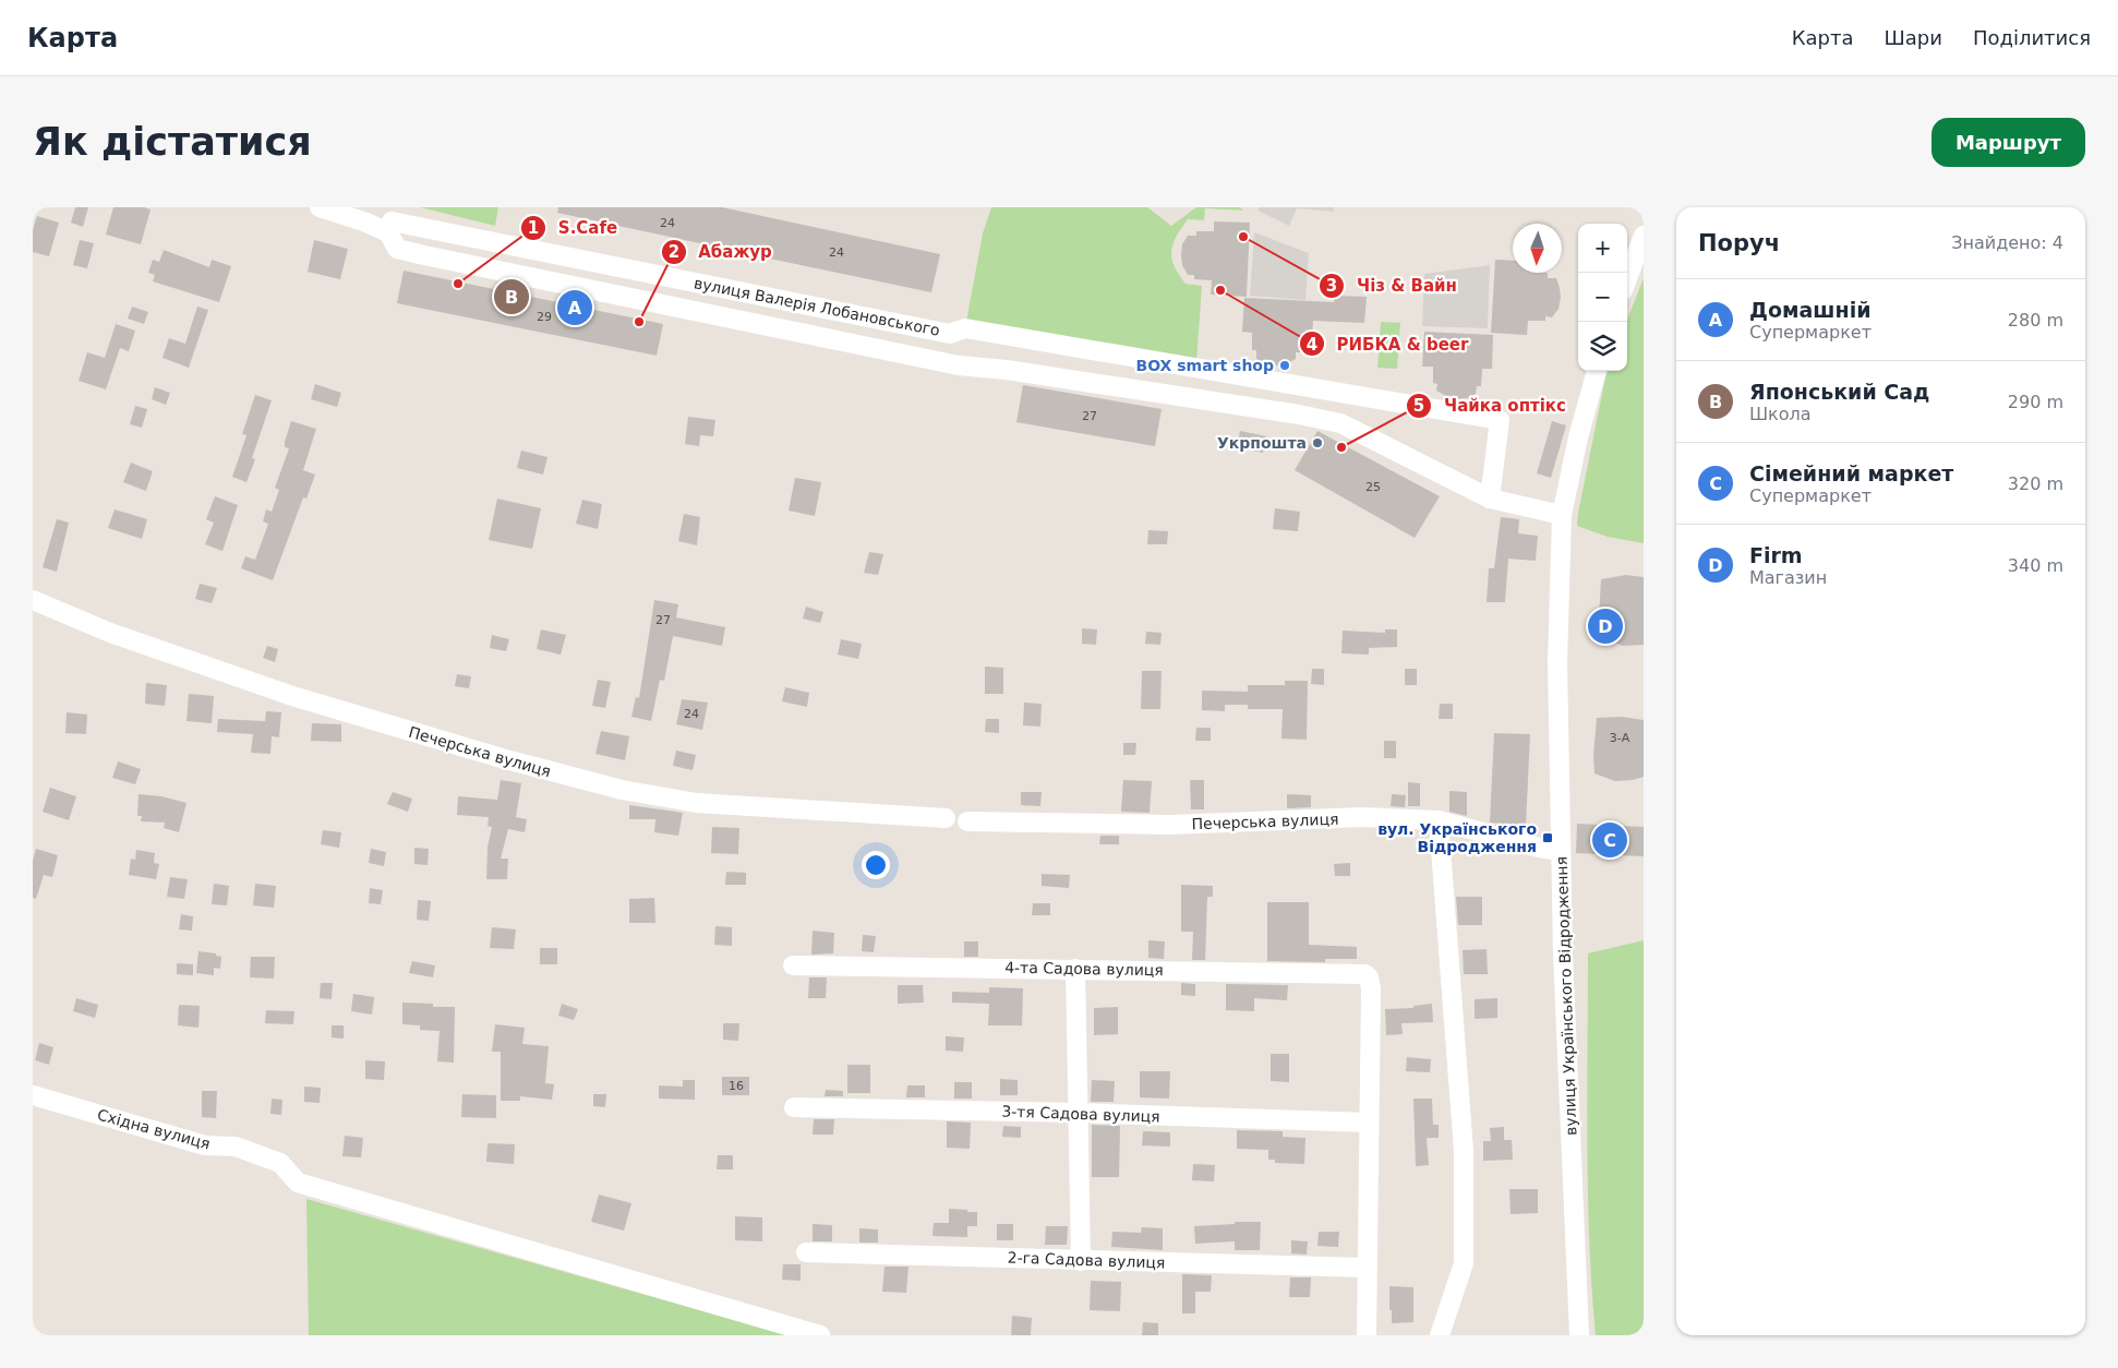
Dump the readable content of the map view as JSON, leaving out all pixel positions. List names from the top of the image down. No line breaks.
{"streets":{"street":["вулиця Валерія Лобановського","Печерська вулиця","4-та Садова вулиця","вулиця Українського Відродження","3-тя Садова вулиця","Східна вулиця","2-га Садова вулиця"]},"crossings":[["вулиця Валерія Лобановського","вулиця Українського Відродження"],["Печерська вулиця","вулиця Українського Відродження"],["4-та Садова вулиця","3-тя Садова вулиця"]],"places":{"other":["Чіз & Вайн","S.Cafe","РИБКА & beer","Абажур","BOX smart shop","Укрпошта","Чайка оптікс"],"transit":["вул. Українського Відродження"]},"house_numbers":["24","24","29","27","25","27","24","3-А","16"],"north":"bottom","page":{"header":"Карта","nav":["Карта","Шари","Поділитися"],"buttons":"Маршрут","title":"Як дістатися","heading":["Поруч","Знайдено: 4"],"map_buttons":["+","−"],"pins":["B","A","D","C"],"list":[{"mark":"A","name":"Домашній","note":"Супермаркет","value":"280 m"},{"mark":"B","name":"Японський Сад","note":"Школа","value":"290 m"},{"mark":"C","name":"Сімейний маркет","note":"Супермаркет","value":"320 m"},{"mark":"D","name":"Firm","note":"Магазин","value":"340 m"}]}}
